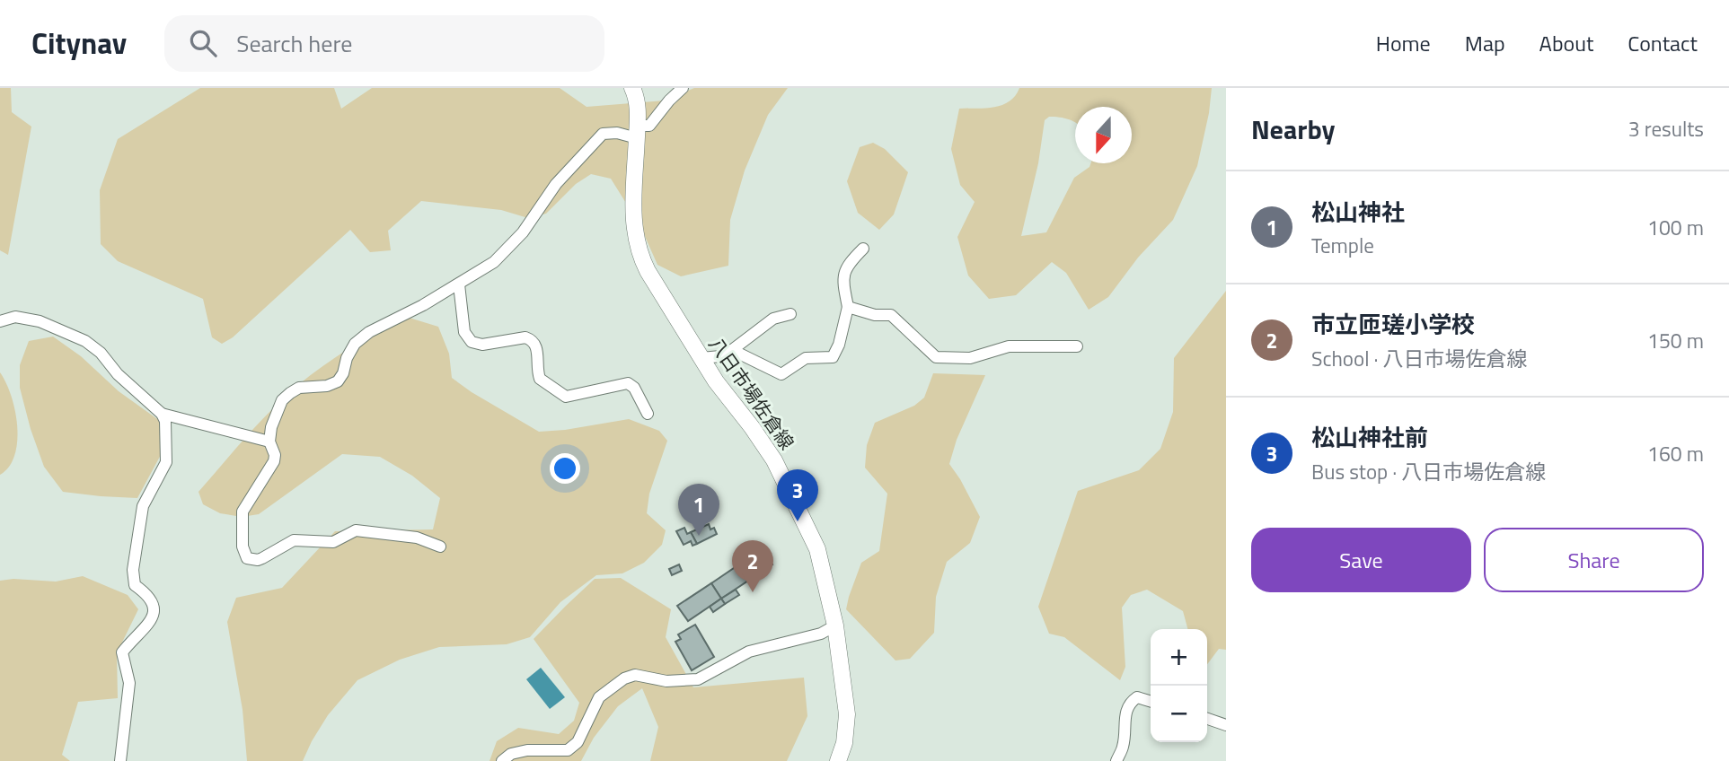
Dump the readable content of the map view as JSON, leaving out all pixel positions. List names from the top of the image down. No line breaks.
{"streets":{"main road":["八日市場佐倉線"]},"north":"bottom","page":{"header":"Citynav","search":"Search here","nav":["Home","Map","About","Contact"],"heading":["Nearby","3 results"],"list":[{"mark":"1","name":"松山神社","note":"Temple","value":"100 m"},{"mark":"2","name":"市立匝瑳小学校","note":"School · 八日市場佐倉線","value":"150 m"},{"mark":"3","name":"松山神社前","note":"Bus stop · 八日市場佐倉線","value":"160 m"}],"pins":["3","1","2"],"buttons":["Save","Share"],"map_buttons":["+","−"]}}
